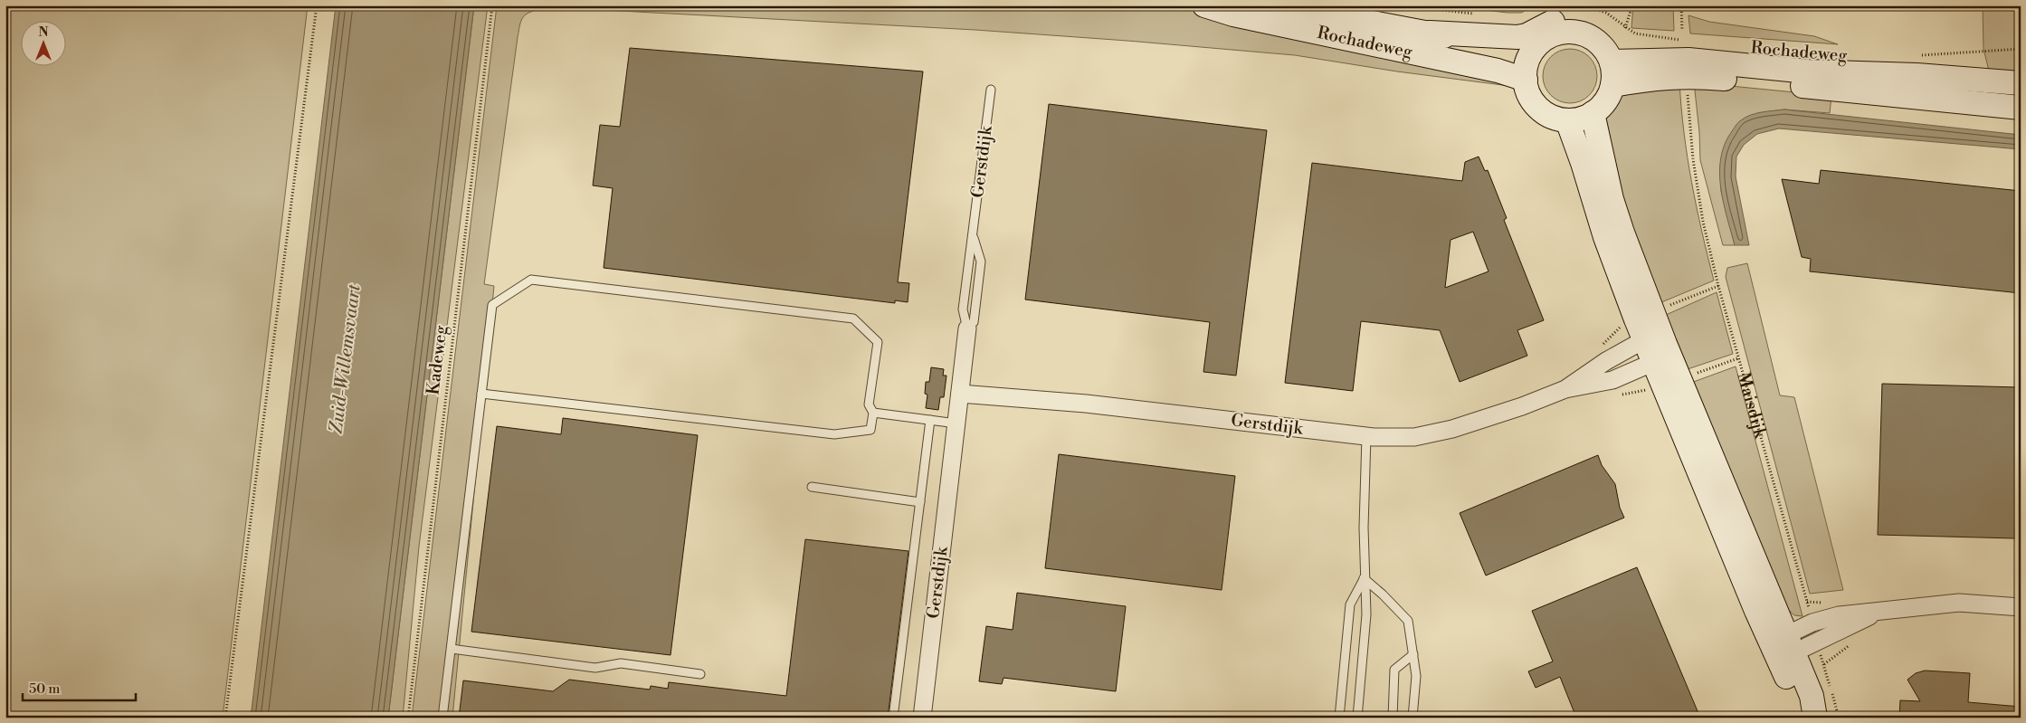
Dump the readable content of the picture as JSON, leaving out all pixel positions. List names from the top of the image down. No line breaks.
{"streets":{"main road":["Rochadeweg"],"street":["Gerstdijk"],"path":["Kadeweg","Maisdijk"]},"water":["Zuid-Willemsvaart"],"scale_bar":"50 m","north":"top"}
